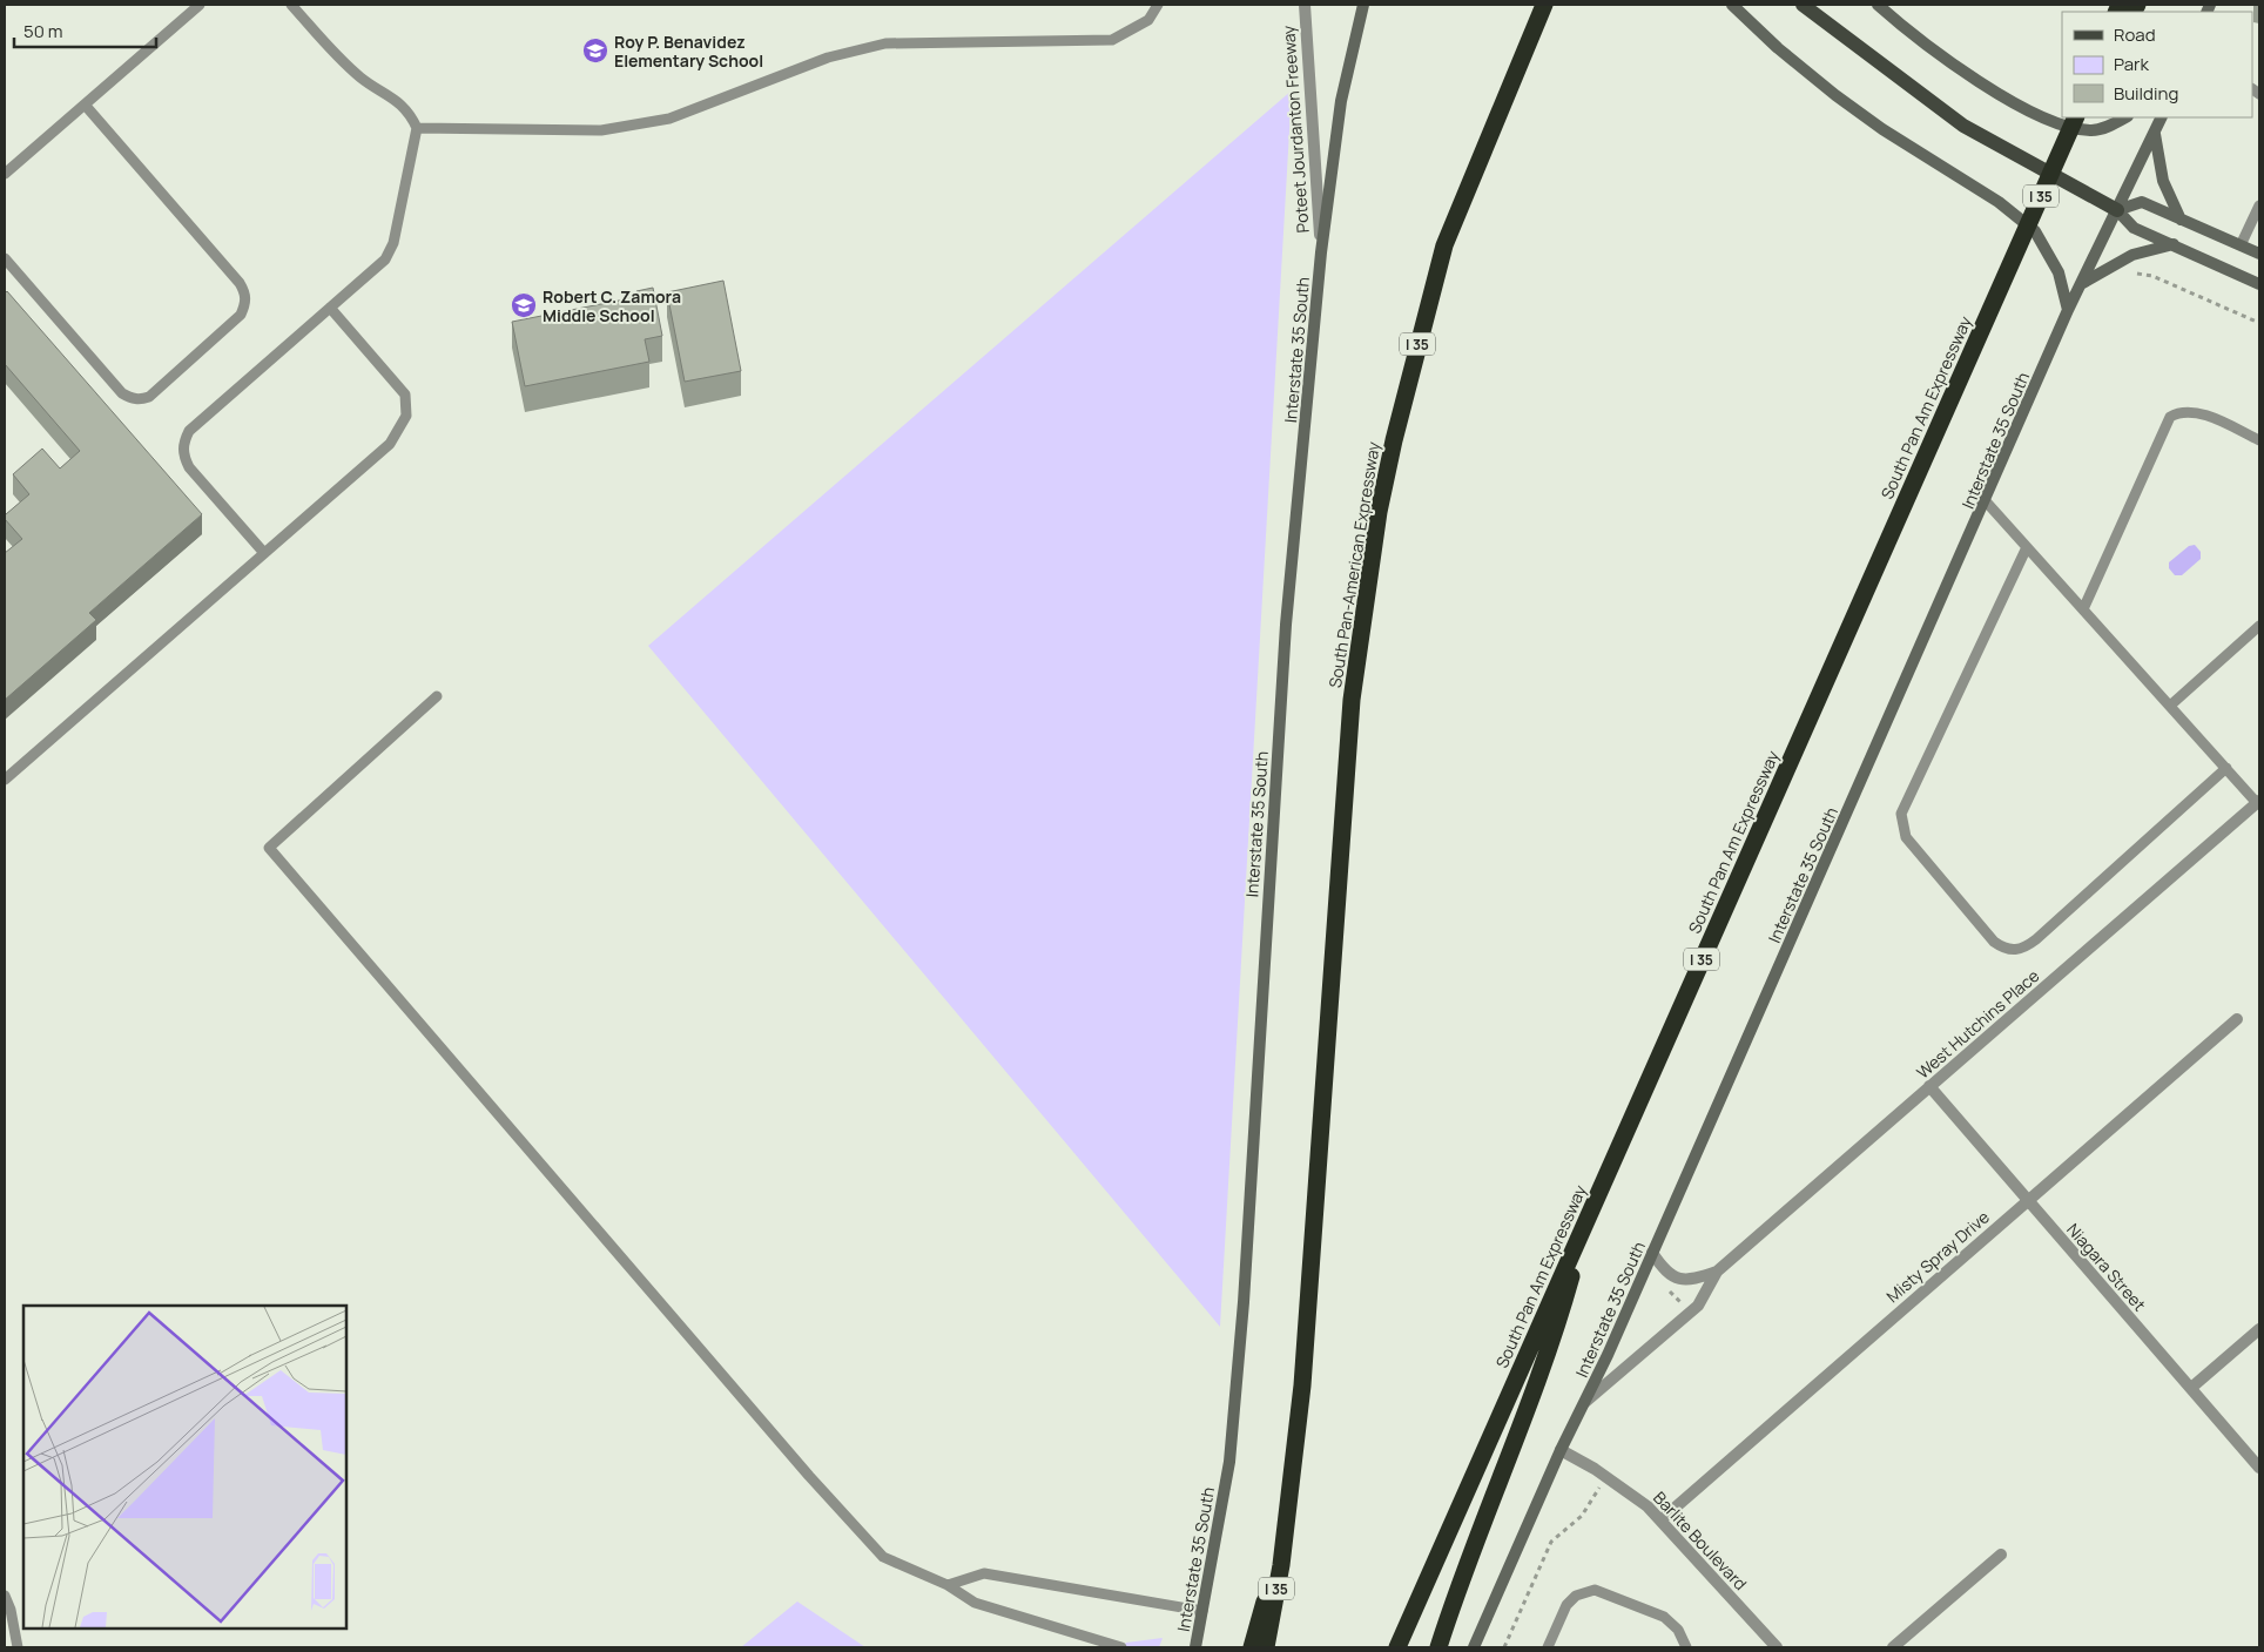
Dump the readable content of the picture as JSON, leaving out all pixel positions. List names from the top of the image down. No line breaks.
{"streets":{"highway":["I 35","South Pan Am Expressway","South Pan-American Expressway"],"main road":["Interstate 35 South"],"street":["Poteet Jourdanton Freeway","West Hutchins Place","Misty Spray Drive","Niagara Street","Barlite Boulevard"]},"crossings":[["Poteet Jourdanton Freeway","Interstate 35 South"],["I 35","South Pan-American Expressway"],["Interstate 35 South","West Hutchins Place"],["Interstate 35 South","Barlite Boulevard"],["West Hutchins Place","Niagara Street"],["Misty Spray Drive","Niagara Street"],["Misty Spray Drive","Barlite Boulevard"]],"places":{"school or university":["Roy P. Benavidez Elementary School","Robert C. Zamora Middle School"]},"legend":["Road","Park","Building"],"scale_bar":"50 m"}
